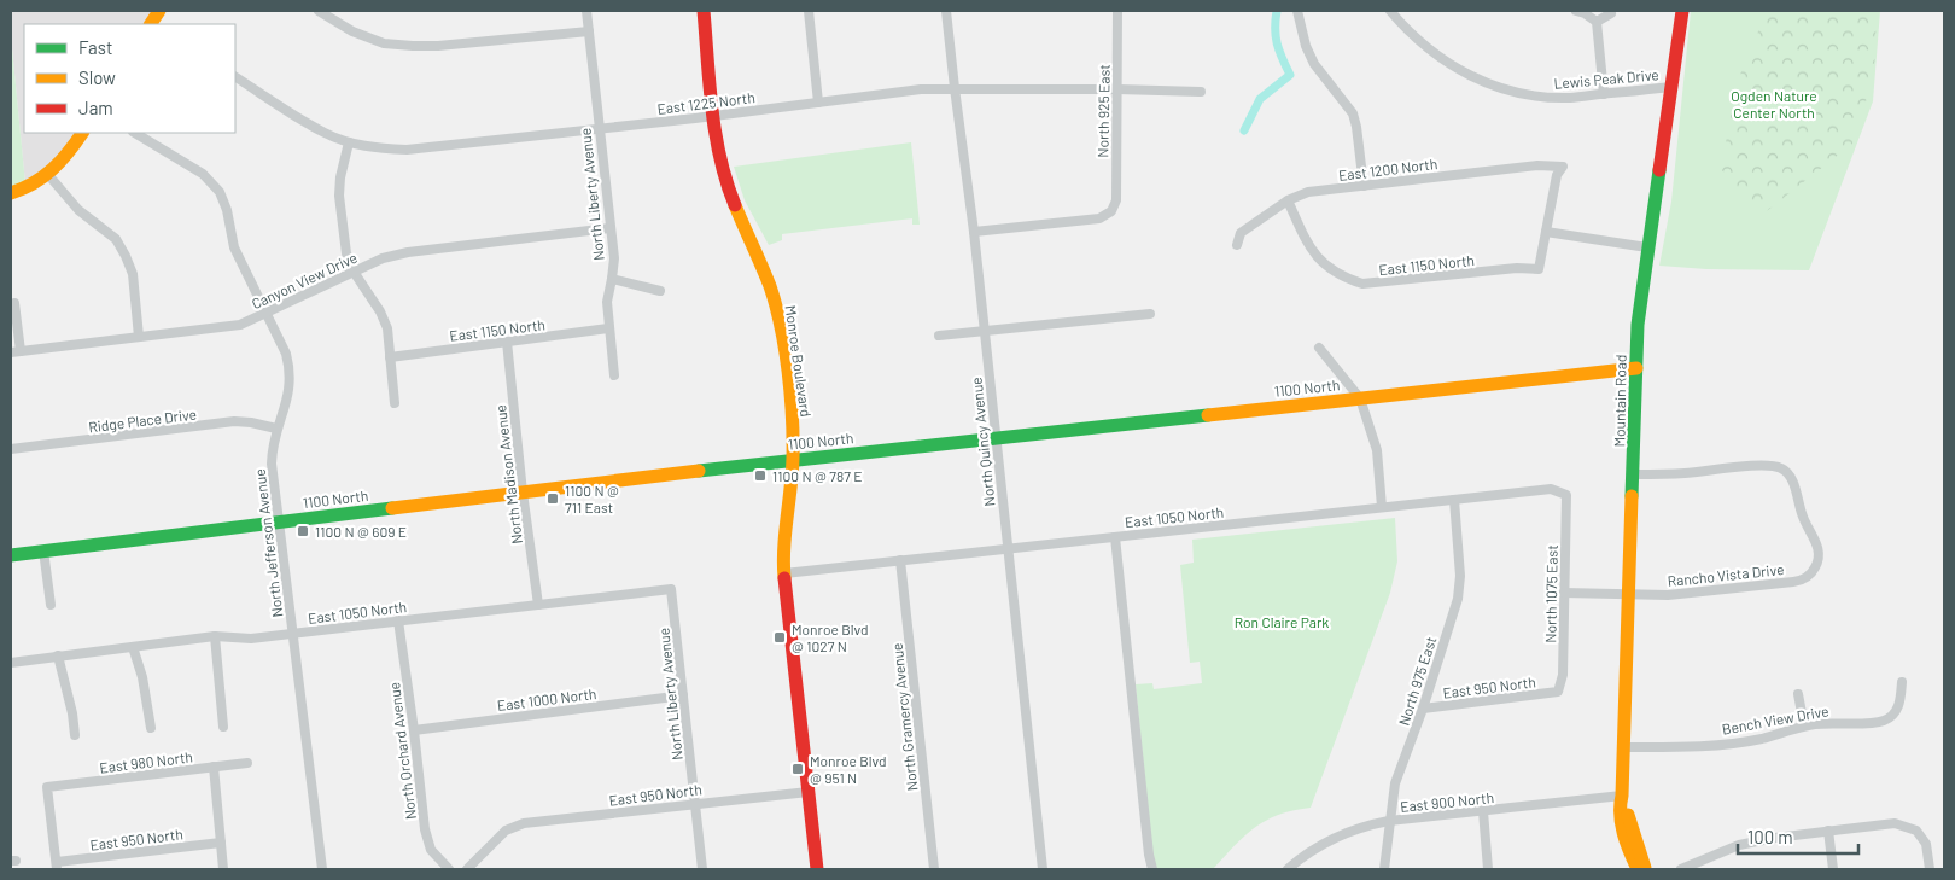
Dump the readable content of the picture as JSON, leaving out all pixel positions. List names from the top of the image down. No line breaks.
{"streets":{"street":["Lewis Peak Drive","East 1225 North","North 925 East","East 1200 North","North Liberty Avenue","East 1150 North","Canyon View Drive","Monroe Boulevard","1100 North","Mountain Road","Ridge Place Drive","North Quincy Avenue","North Madison Avenue","East 1050 North","North Jefferson Avenue","Rancho Vista Drive","North 1075 East","North 975 East","East 950 North","East 1000 North","North Gramercy Avenue","Bench View Drive","North Orchard Avenue","East 980 North","East 900 North"]},"crossings":[["Lewis Peak Drive","Mountain Road"],["East 1225 North","North 925 East"],["East 1225 North","North Liberty Avenue"],["East 1225 North","Monroe Boulevard"],["East 1225 North","North Quincy Avenue"],["North 925 East","North Quincy Avenue"],["East 1200 North","East 1150 North"],["North Liberty Avenue","East 1150 North"],["North Liberty Avenue","Canyon View Drive"],["North Liberty Avenue","East 1050 North"],["North Liberty Avenue","East 950 North"],["North Liberty Avenue","East 1000 North"],["East 1150 North","North Madison Avenue"],["Canyon View Drive","North Jefferson Avenue"],["Monroe Boulevard","1100 North"],["Monroe Boulevard","East 1050 North"],["Monroe Boulevard","East 950 North"],["1100 North","Mountain Road"],["1100 North","North Quincy Avenue"],["1100 North","North Madison Avenue"],["1100 North","North Jefferson Avenue"],["Mountain Road","Rancho Vista Drive"],["Mountain Road","Bench View Drive"],["Mountain Road","East 900 North"],["Ridge Place Drive","North Jefferson Avenue"],["North Quincy Avenue","East 1050 North"],["North Madison Avenue","East 1050 North"],["East 1050 North","North Jefferson Avenue"],["East 1050 North","North 1075 East"],["East 1050 North","North 975 East"],["East 1050 North","North Gramercy Avenue"],["East 1050 North","North Orchard Avenue"],["North 1075 East","East 950 North"],["North 975 East","East 950 North"],["North 975 East","East 900 North"],["East 950 North","East 980 North"],["East 1000 North","North Orchard Avenue"]],"parks":["Ogden Nature Center North","Ron Claire Park"],"places":{"transit":["1100 N @ 787 E","1100 N @ 711 East","1100 N @ 609 E","Monroe Blvd @ 1027 N","Monroe Blvd @ 951 N"]},"legend":["Fast","Slow","Jam"],"scale_bar":"100 m"}
